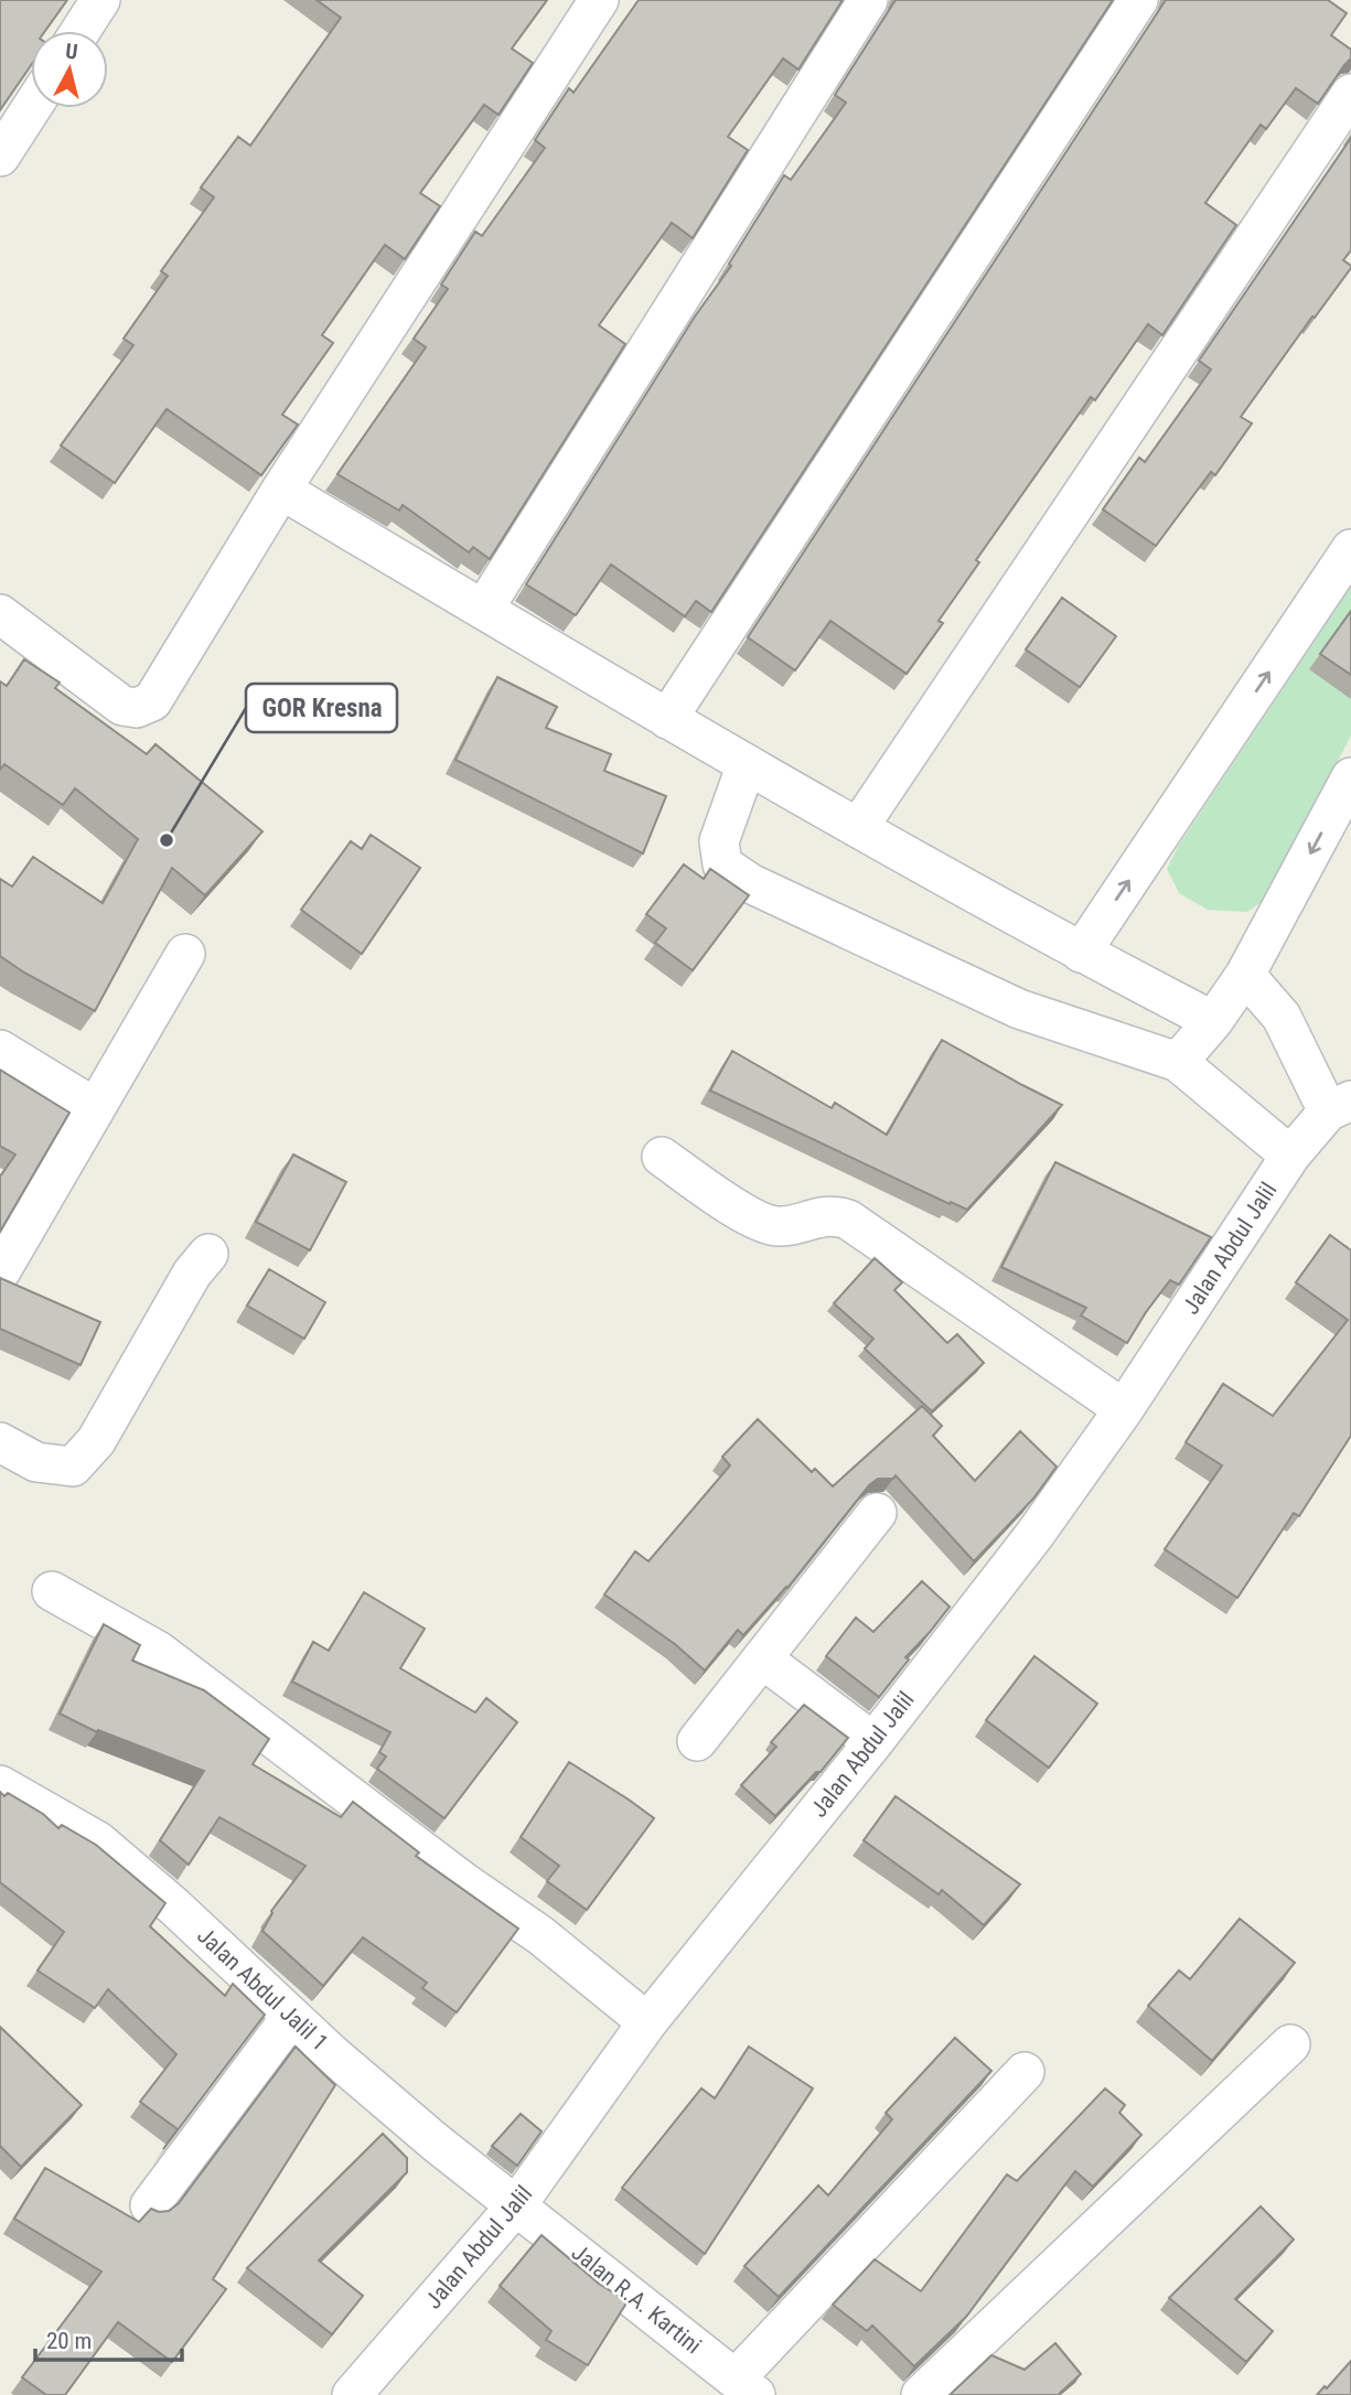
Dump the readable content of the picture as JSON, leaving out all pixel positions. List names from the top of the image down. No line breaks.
{"streets":{"street":["Jalan Abdul Jalil","Jalan Abdul Jalil 1","Jalan R.A. Kartini"]},"crossings":[["Jalan Abdul Jalil","Jalan Abdul Jalil 1"],["Jalan Abdul Jalil","Jalan R.A. Kartini"],["Jalan Abdul Jalil 1","Jalan R.A. Kartini"]],"places":["GOR Kresna"],"scale_bar":"20 m","north":"top"}
